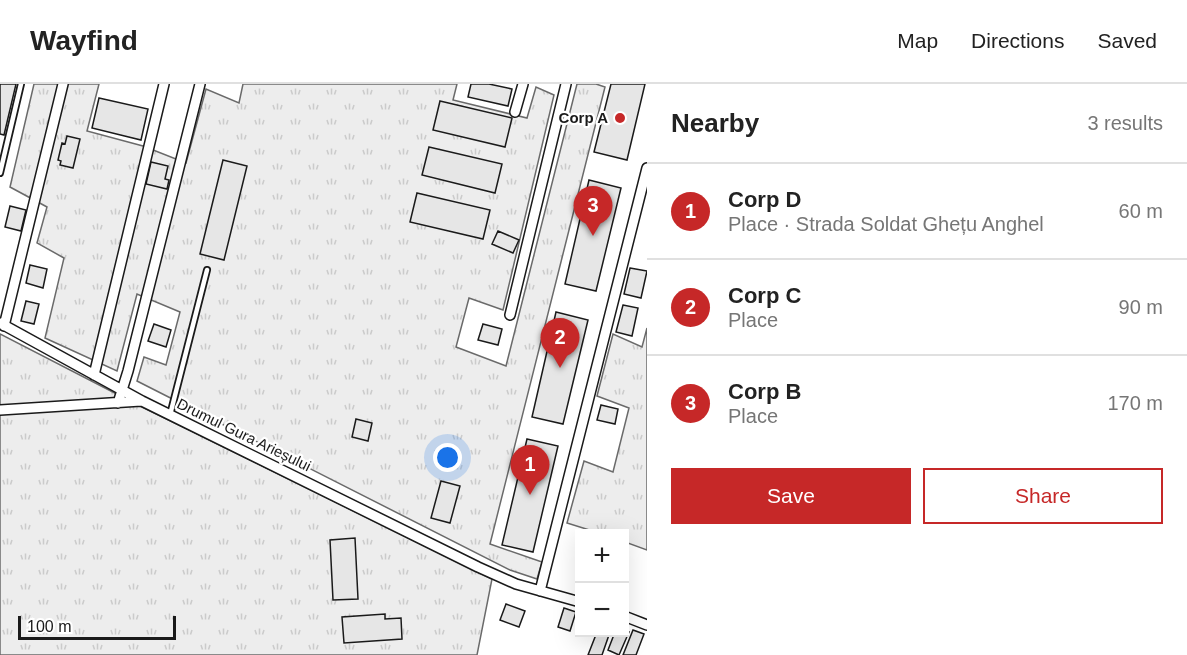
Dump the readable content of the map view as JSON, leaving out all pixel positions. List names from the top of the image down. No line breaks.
{"streets":{"street":["Drumul Gura Arieșului"]},"places":["Corp A"],"scale_bar":"100 m","page":{"header":"Wayfind","nav":["Map","Directions","Saved"],"heading":["Nearby","3 results"],"list":[{"mark":"1","name":"Corp D","note":"Place · Strada Soldat Ghețu Anghel","value":"60 m"},{"mark":"2","name":"Corp C","note":"Place","value":"90 m"},{"mark":"3","name":"Corp B","note":"Place","value":"170 m"}],"pins":["3","2","1"],"buttons":["Save","Share"],"map_buttons":["+","−"],"scale":"100 m"}}
